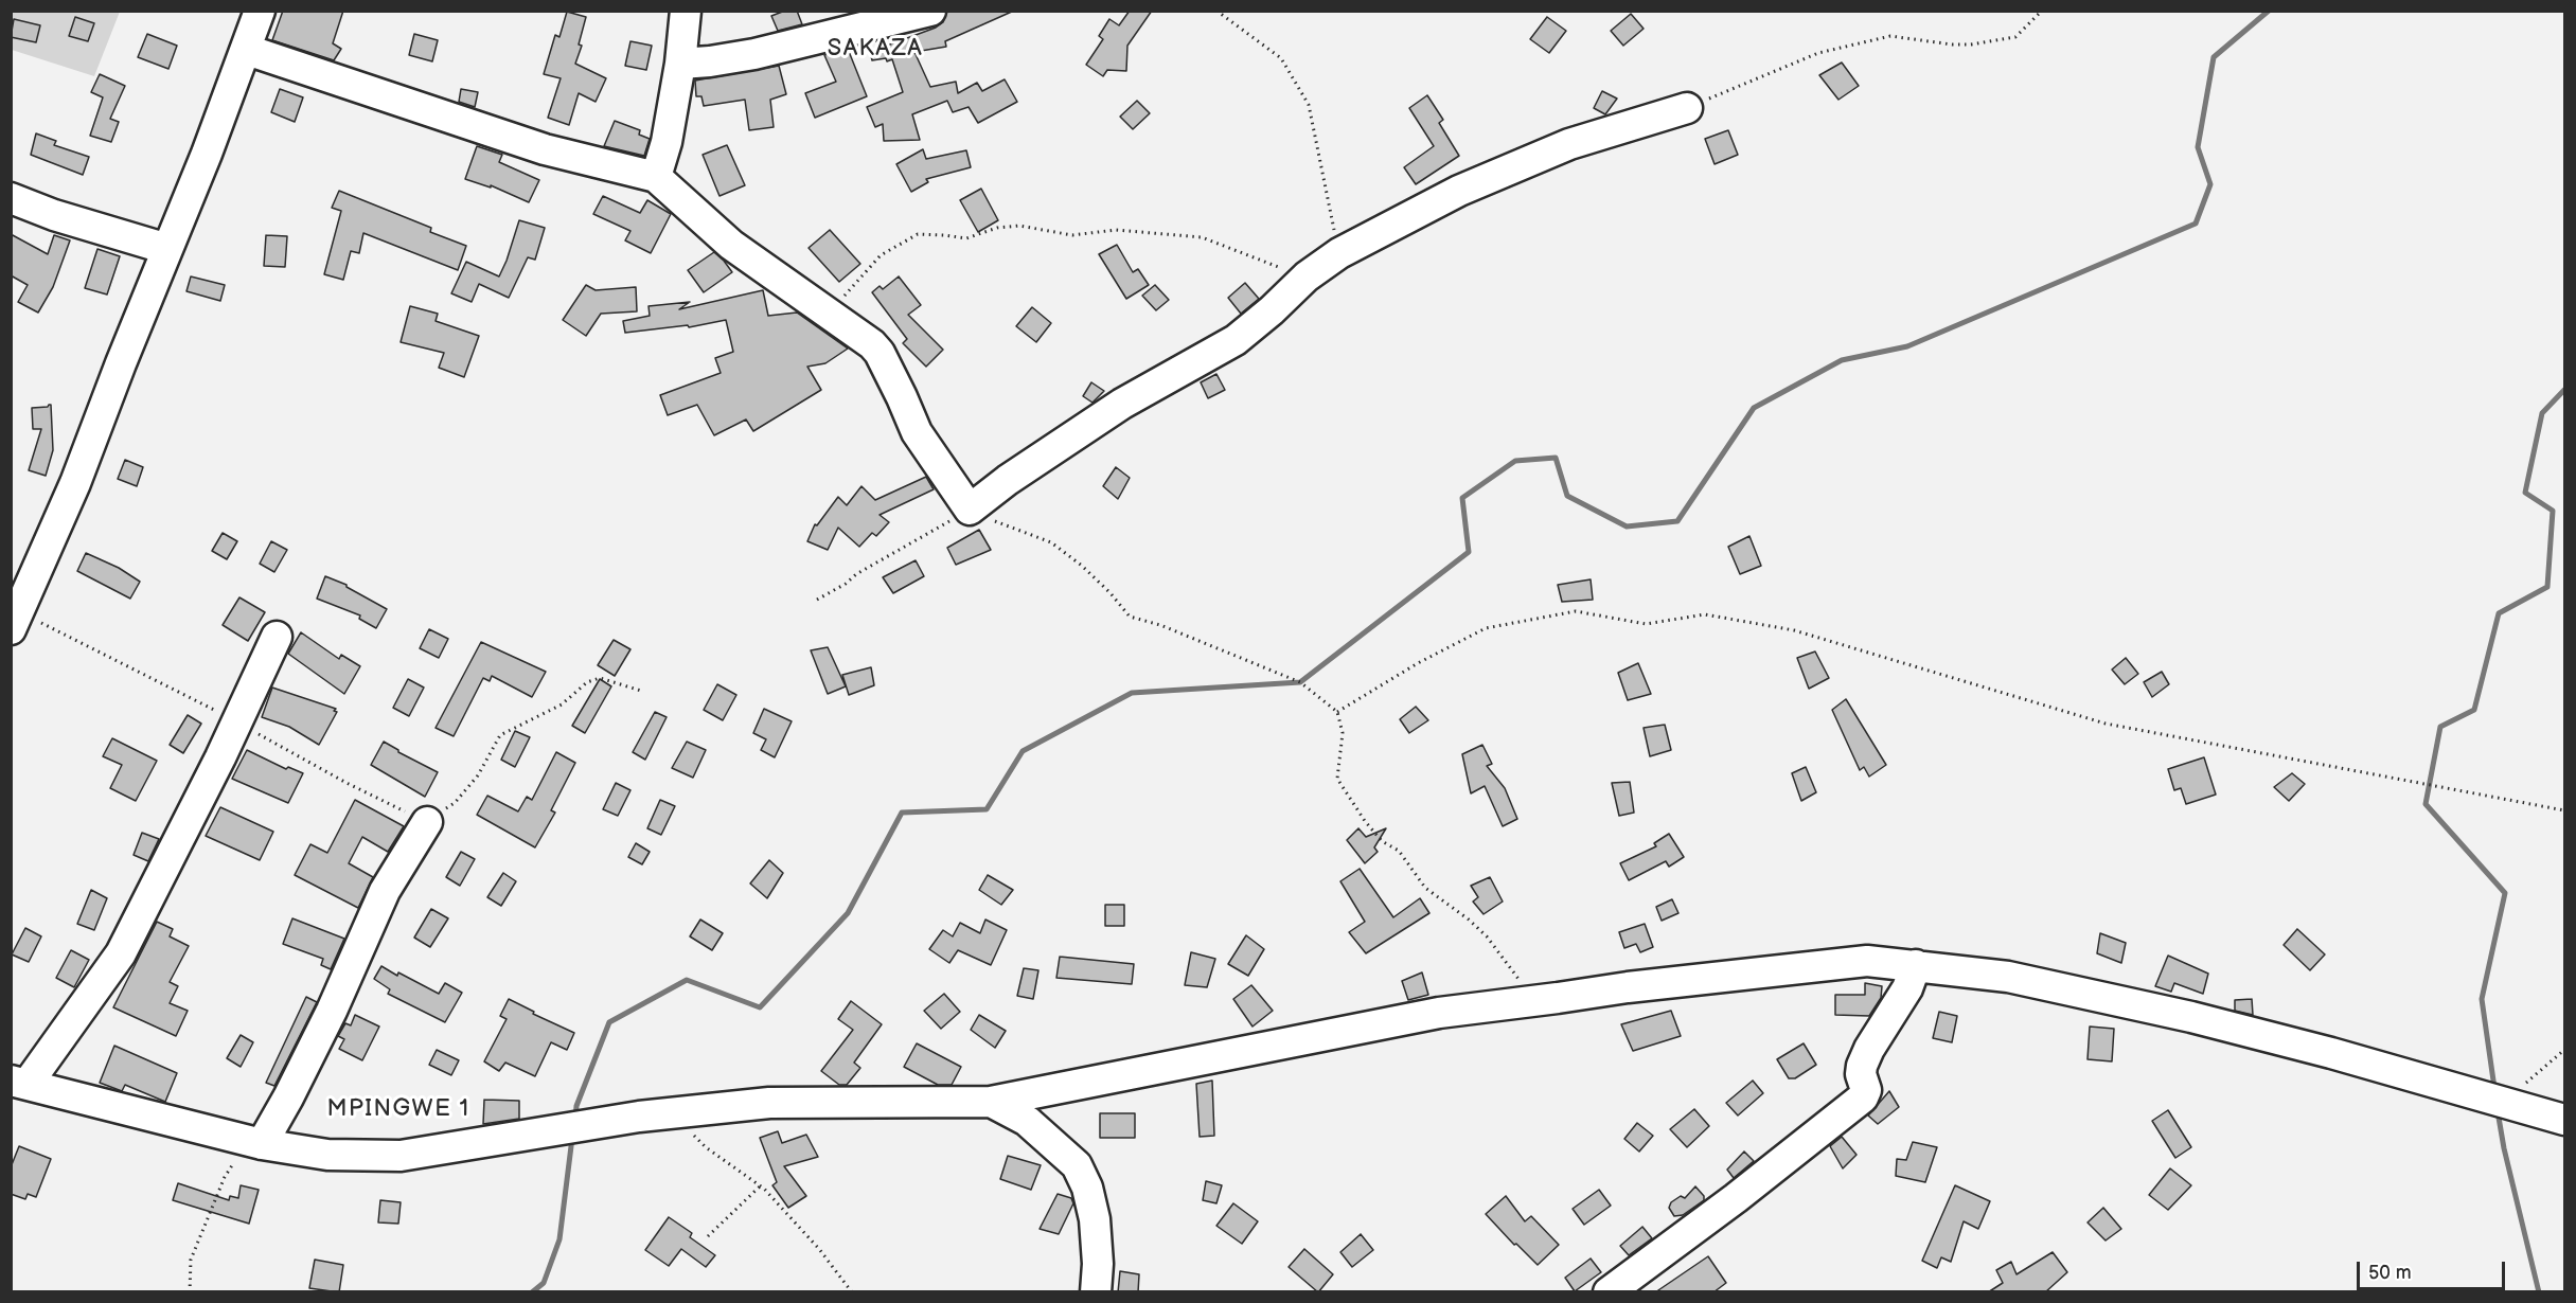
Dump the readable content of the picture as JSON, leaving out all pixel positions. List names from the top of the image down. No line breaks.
{"districts":["SAKAZA","MPINGWE 1"],"scale_bar":"50 m"}
